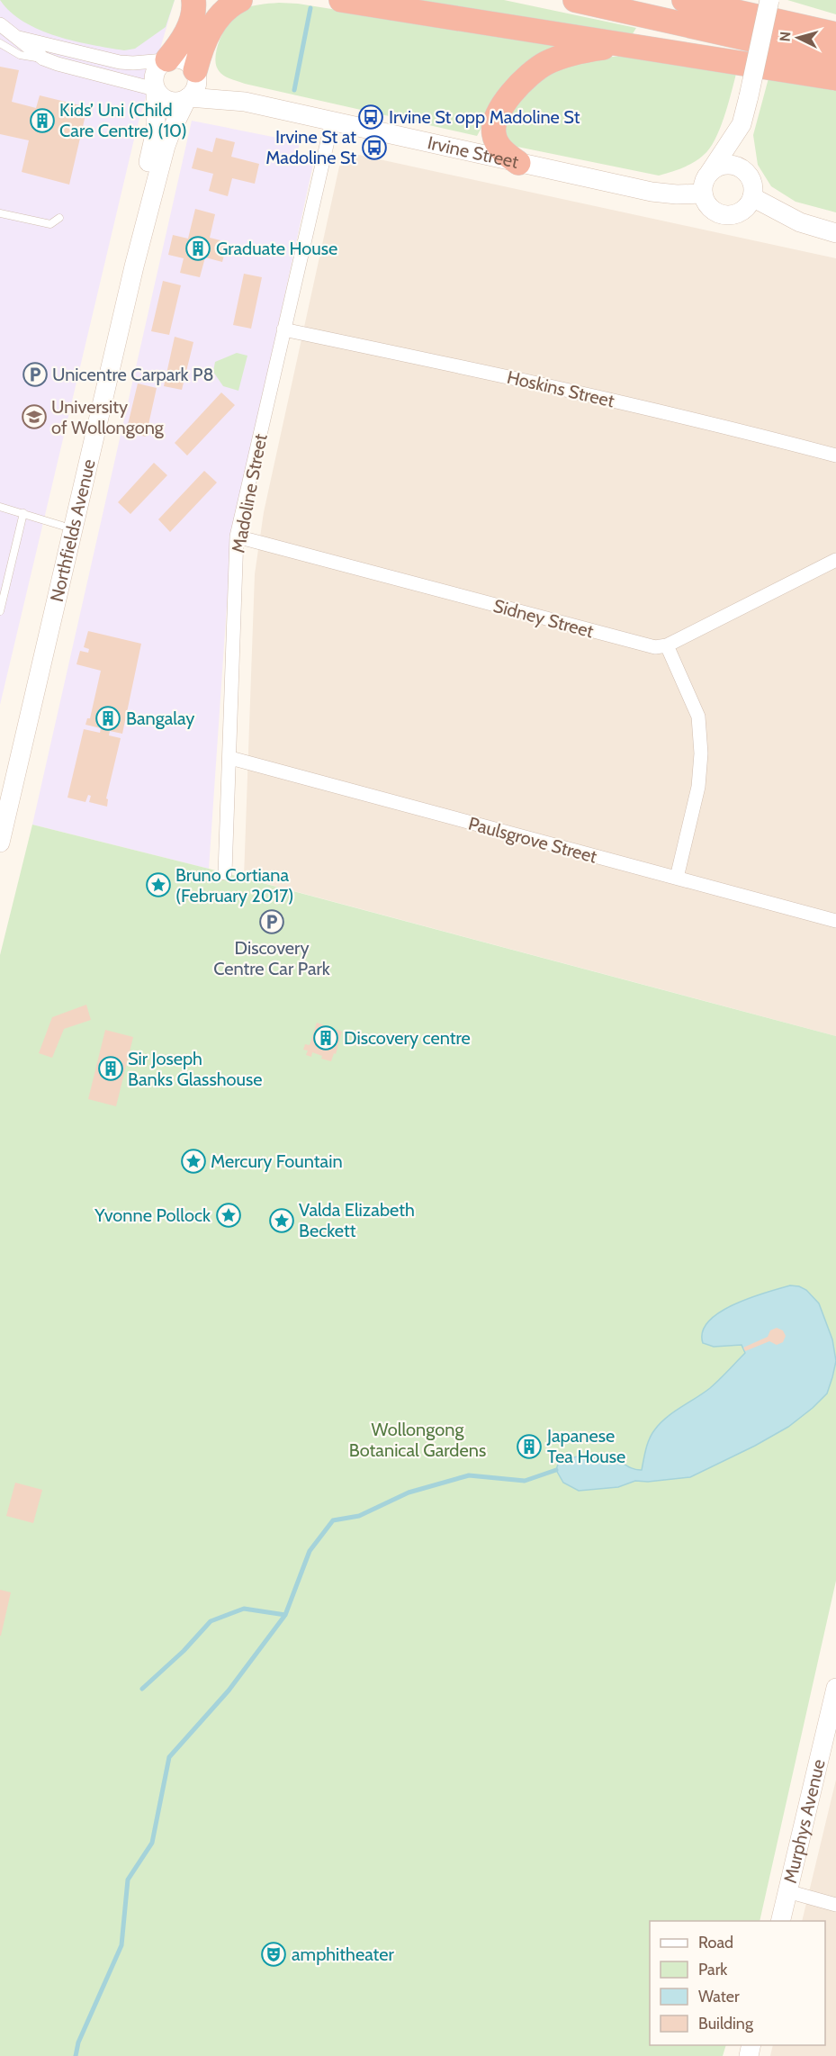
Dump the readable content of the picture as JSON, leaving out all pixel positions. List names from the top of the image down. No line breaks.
{"streets":{"main road":["Irvine Street","Northfields Avenue","Murphys Avenue"],"street":["Hoskins Street","Madoline Street","Sidney Street","Paulsgrove Street"]},"crossings":[["Irvine Street","Madoline Street"],["Irvine Street","Northfields Avenue"],["Hoskins Street","Madoline Street"],["Madoline Street","Sidney Street"],["Madoline Street","Paulsgrove Street"]],"parks":["Wollongong Botanical Gardens"],"places":{"bus stop":["Irvine St opp Madoline St","Irvine St at Madoline St"],"building":["Kids’ Uni (Child Care Centre) (10)","Graduate House","Bangalay","Discovery centre","Sir Joseph Banks Glasshouse","Japanese Tea House"],"parking":["Unicentre Carpark P8","Discovery Centre Car Park"],"school or university":["University of Wollongong"],"place":["Bruno Cortiana (February 2017)","Mercury Fountain","Yvonne Pollock","Valda Elizabeth Beckett"],"theatre":["amphitheater"]},"legend":["Road","Park","Water","Building"],"north":"left"}
